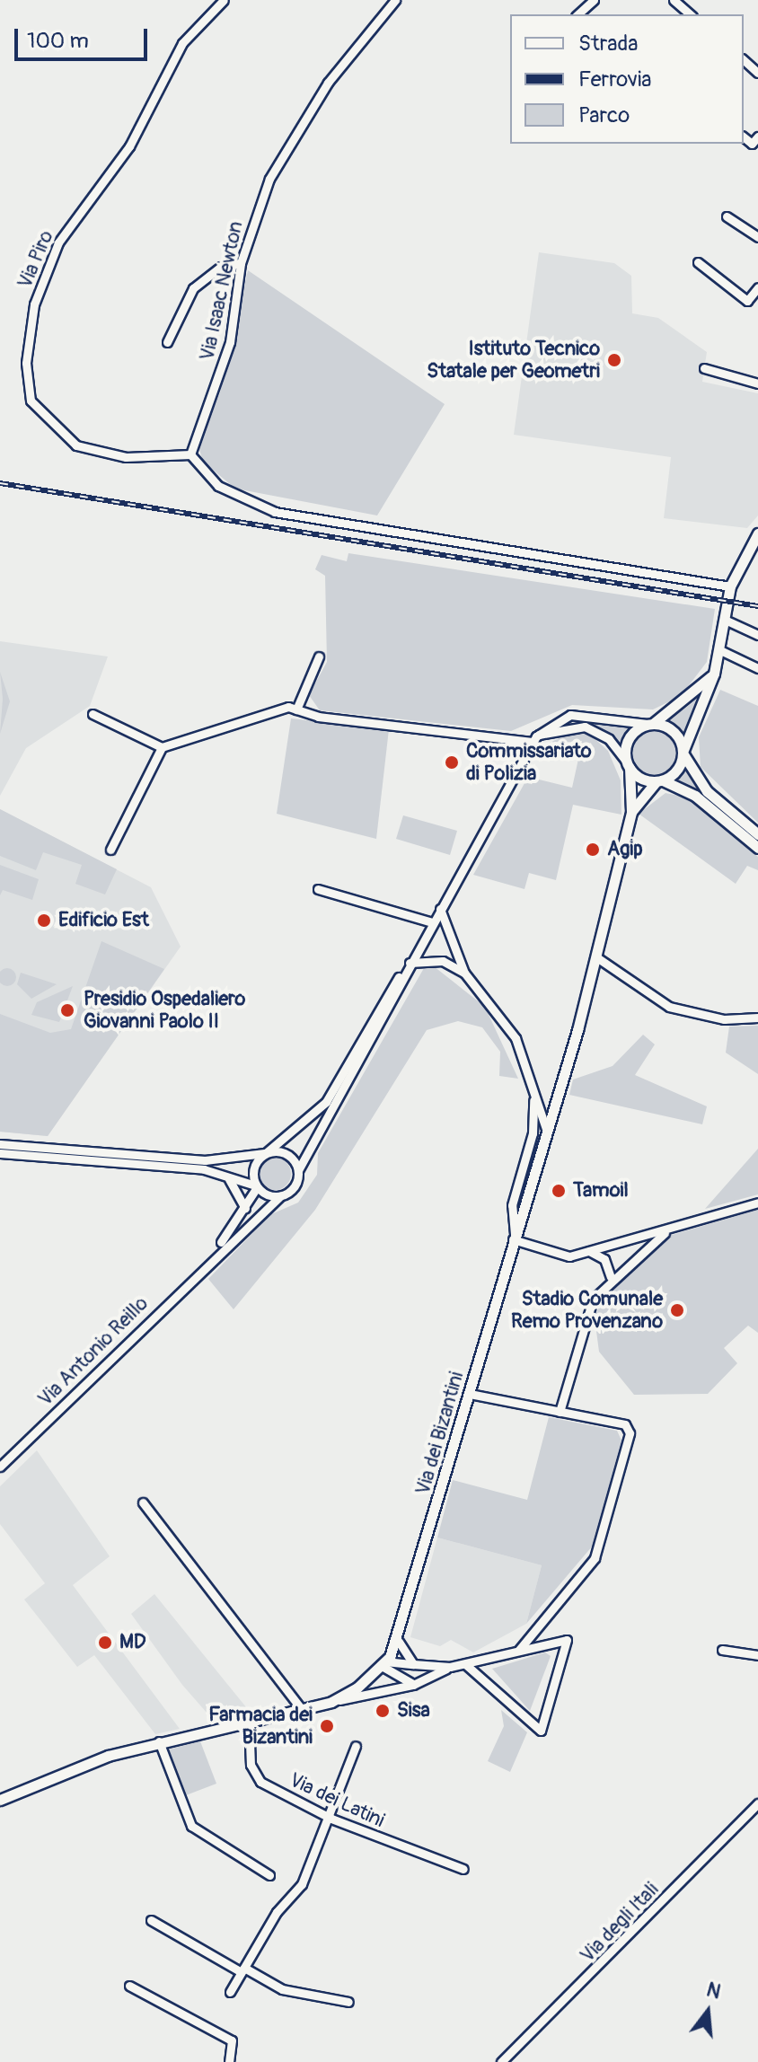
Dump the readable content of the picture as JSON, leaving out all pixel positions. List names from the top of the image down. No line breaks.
{"streets":{"street":["Via Piro","Via Isaac Newton","Via Antonio Reillo","Via dei Bizantini","Via dei Latini","Via degli Itali"]},"crossings":[["Via Piro","Via Isaac Newton"],["Via dei Bizantini","Via dei Latini"]],"places":["Istituto Tecnico Statale per Geometri","Commissariato di Polizia","Agip","Edificio Est","Presidio Ospedaliero Giovanni Paolo II","Tamoil","Stadio Comunale Remo Provenzano","MD","Sisa","Farmacia dei Bizantini"],"legend":["Strada","Ferrovia","Parco"],"scale_bar":"100 m","north":"top"}
